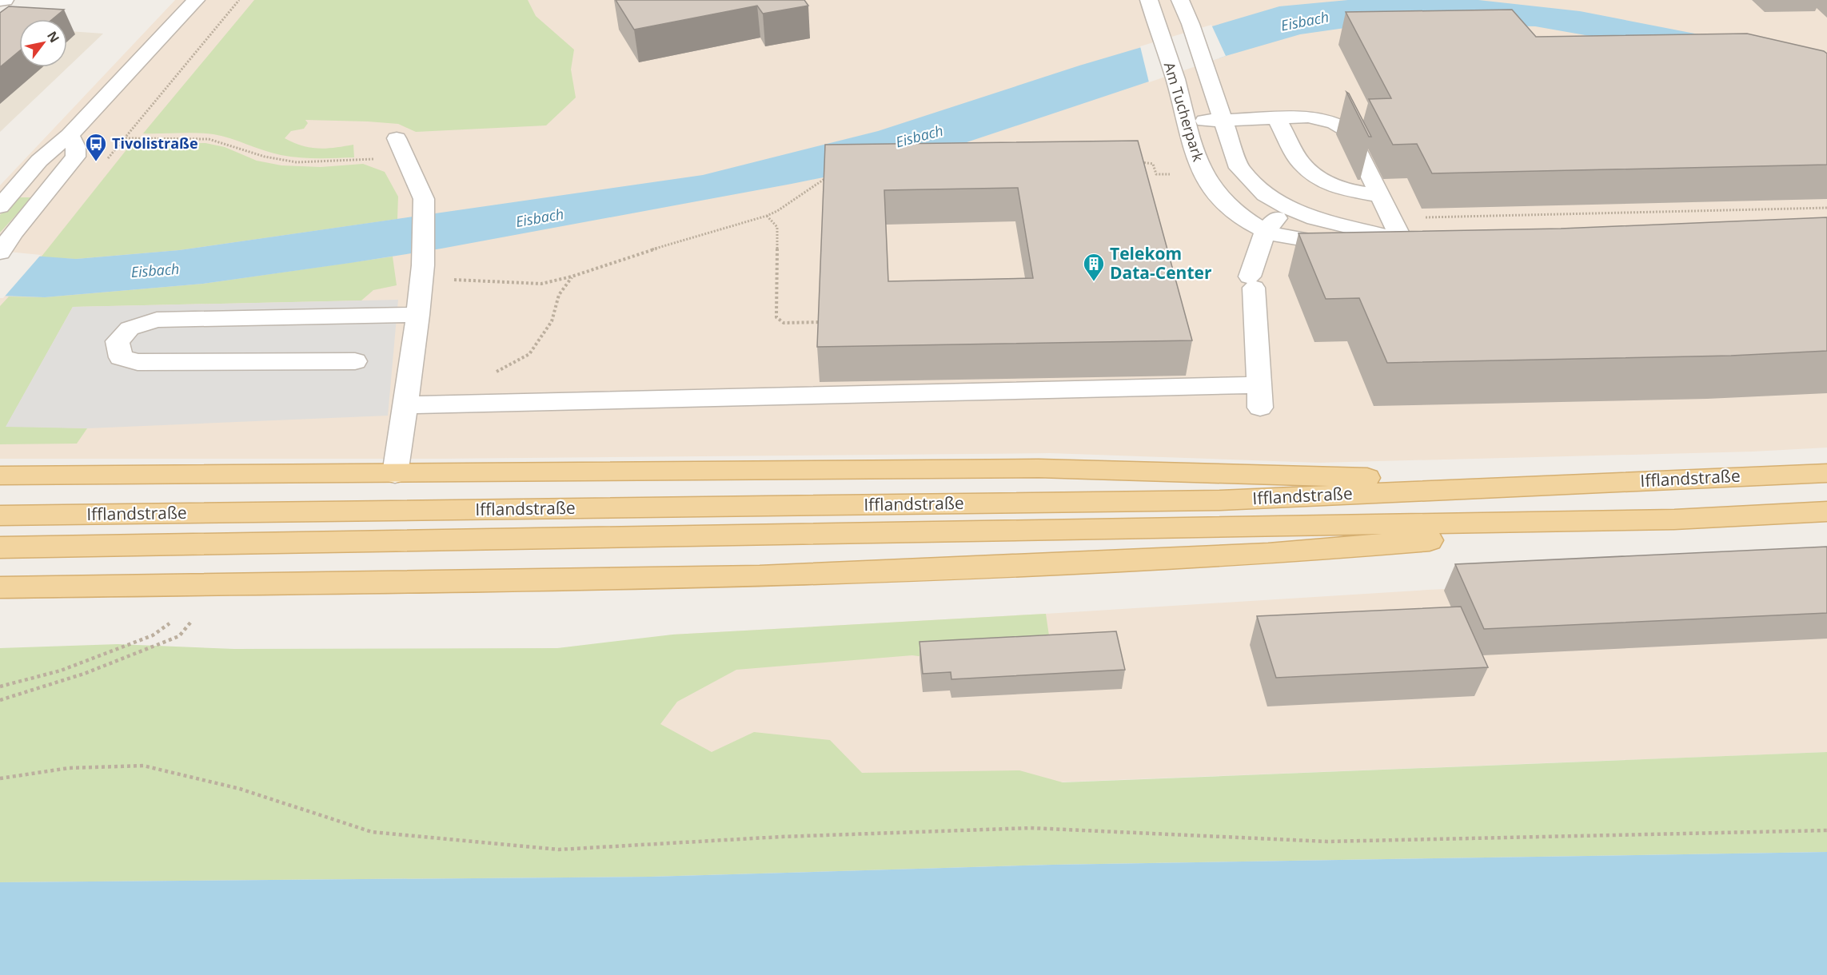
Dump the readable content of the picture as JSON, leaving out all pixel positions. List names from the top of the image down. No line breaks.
{"streets":{"main road":["Ifflandstraße"],"street":["Am Tucherpark"]},"water":["Eisbach"],"places":{"bus stop":["Tivolistraße"],"building":["Telekom Data-Center"]},"north":"top right"}
